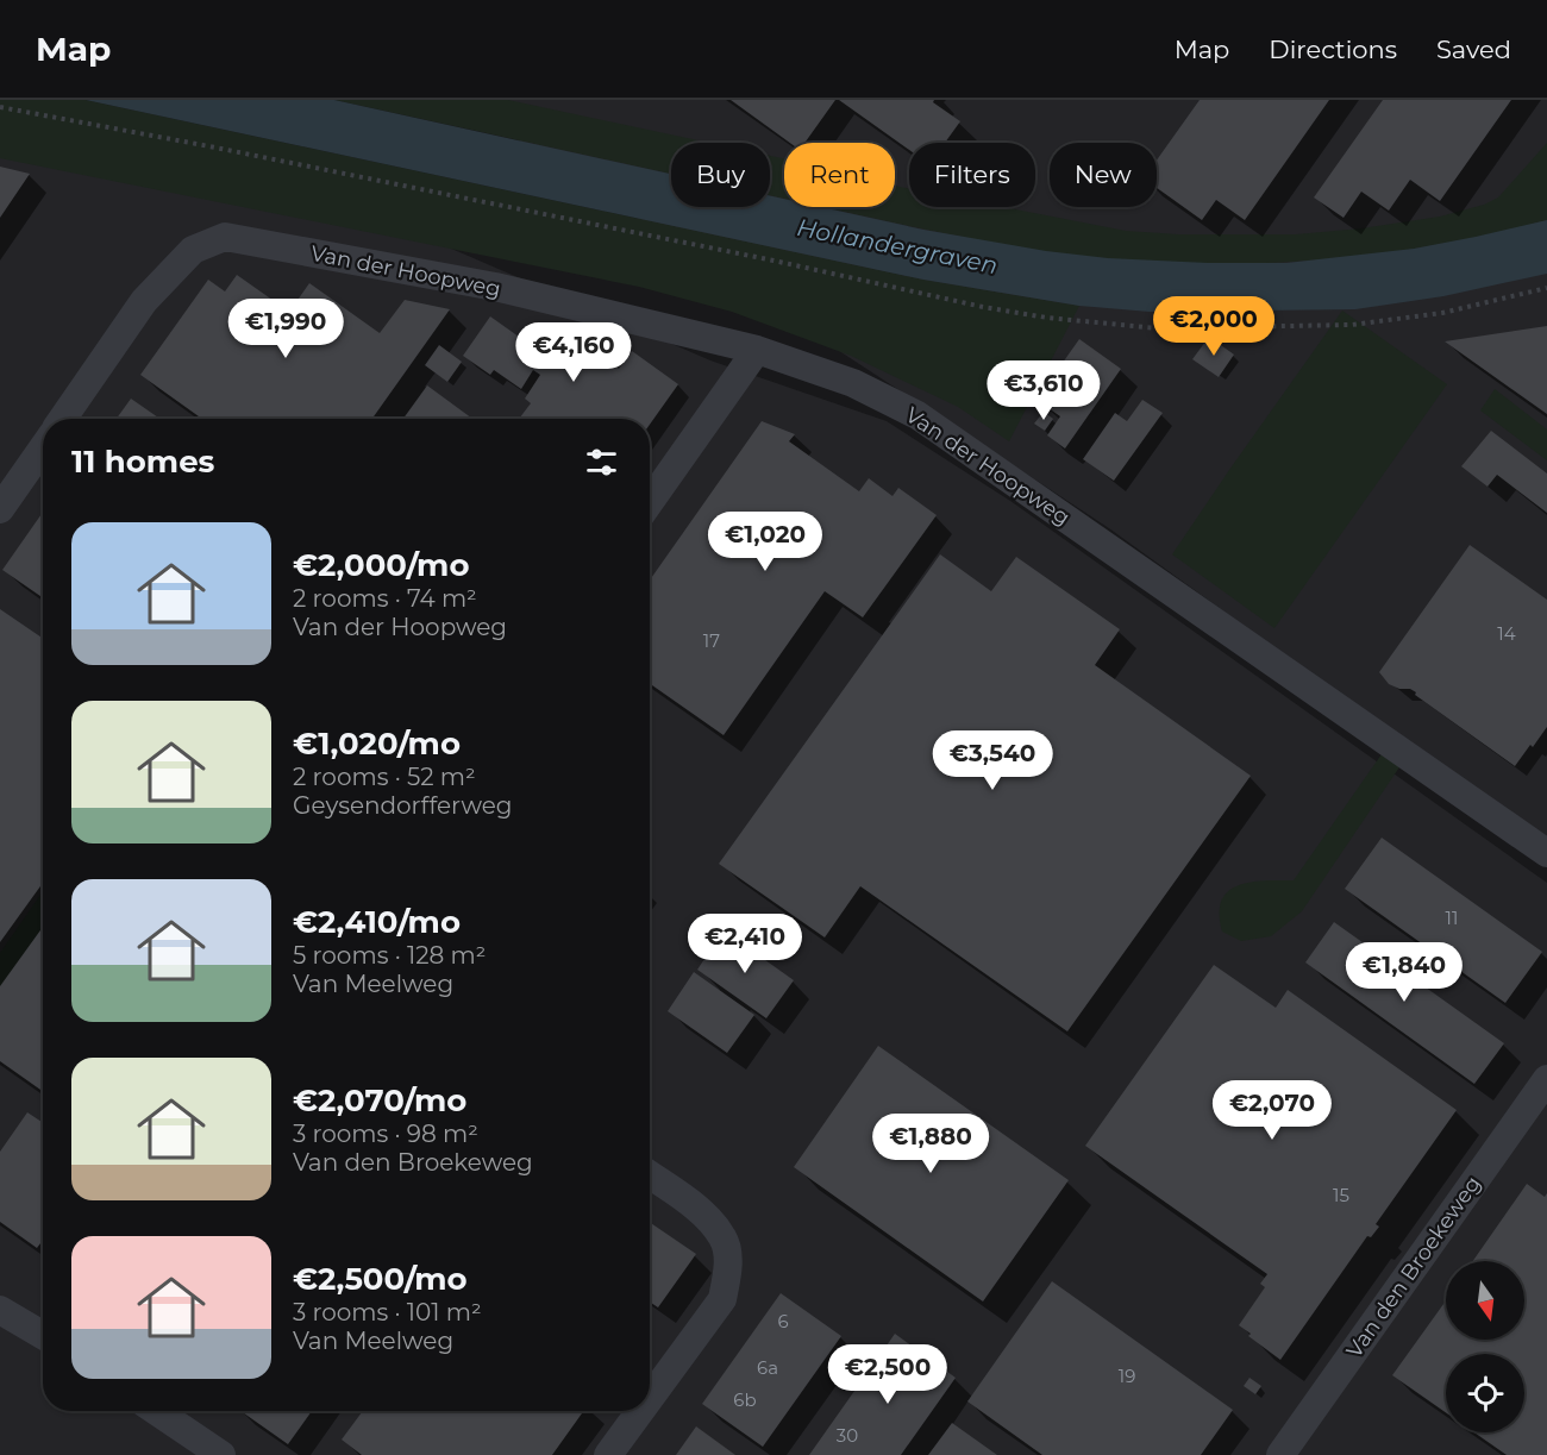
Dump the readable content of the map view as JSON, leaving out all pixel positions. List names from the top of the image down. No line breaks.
{"streets":{"street":["Van der Hoopweg","Van den Broekeweg"]},"water":["Hollandergraven"],"house_numbers":["14","17","11","15","6","6a","19","6b","30"],"north":"bottom","page":{"header":"Map","nav":["Map","Directions","Saved"],"chip":["Buy","Rent","Filters","New"],"price":["€2,000","€1,990","€4,160","€3,610","€1,020","€3,540","€2,410","€1,840","€2,070","€1,880","€2,500"],"heading":"11 homes","list":[{"name":"€2,000/mo","note":"2 rooms · 74 m² · Van der Hoopweg"},{"name":"€1,020/mo","note":"2 rooms · 52 m² · Geysendorfferweg"},{"name":"€2,410/mo","note":"5 rooms · 128 m² · Van Meelweg"},{"name":"€2,070/mo","note":"3 rooms · 98 m² · Van den Broekeweg"},{"name":"€2,500/mo","note":"3 rooms · 101 m² · Van Meelweg"}]}}
